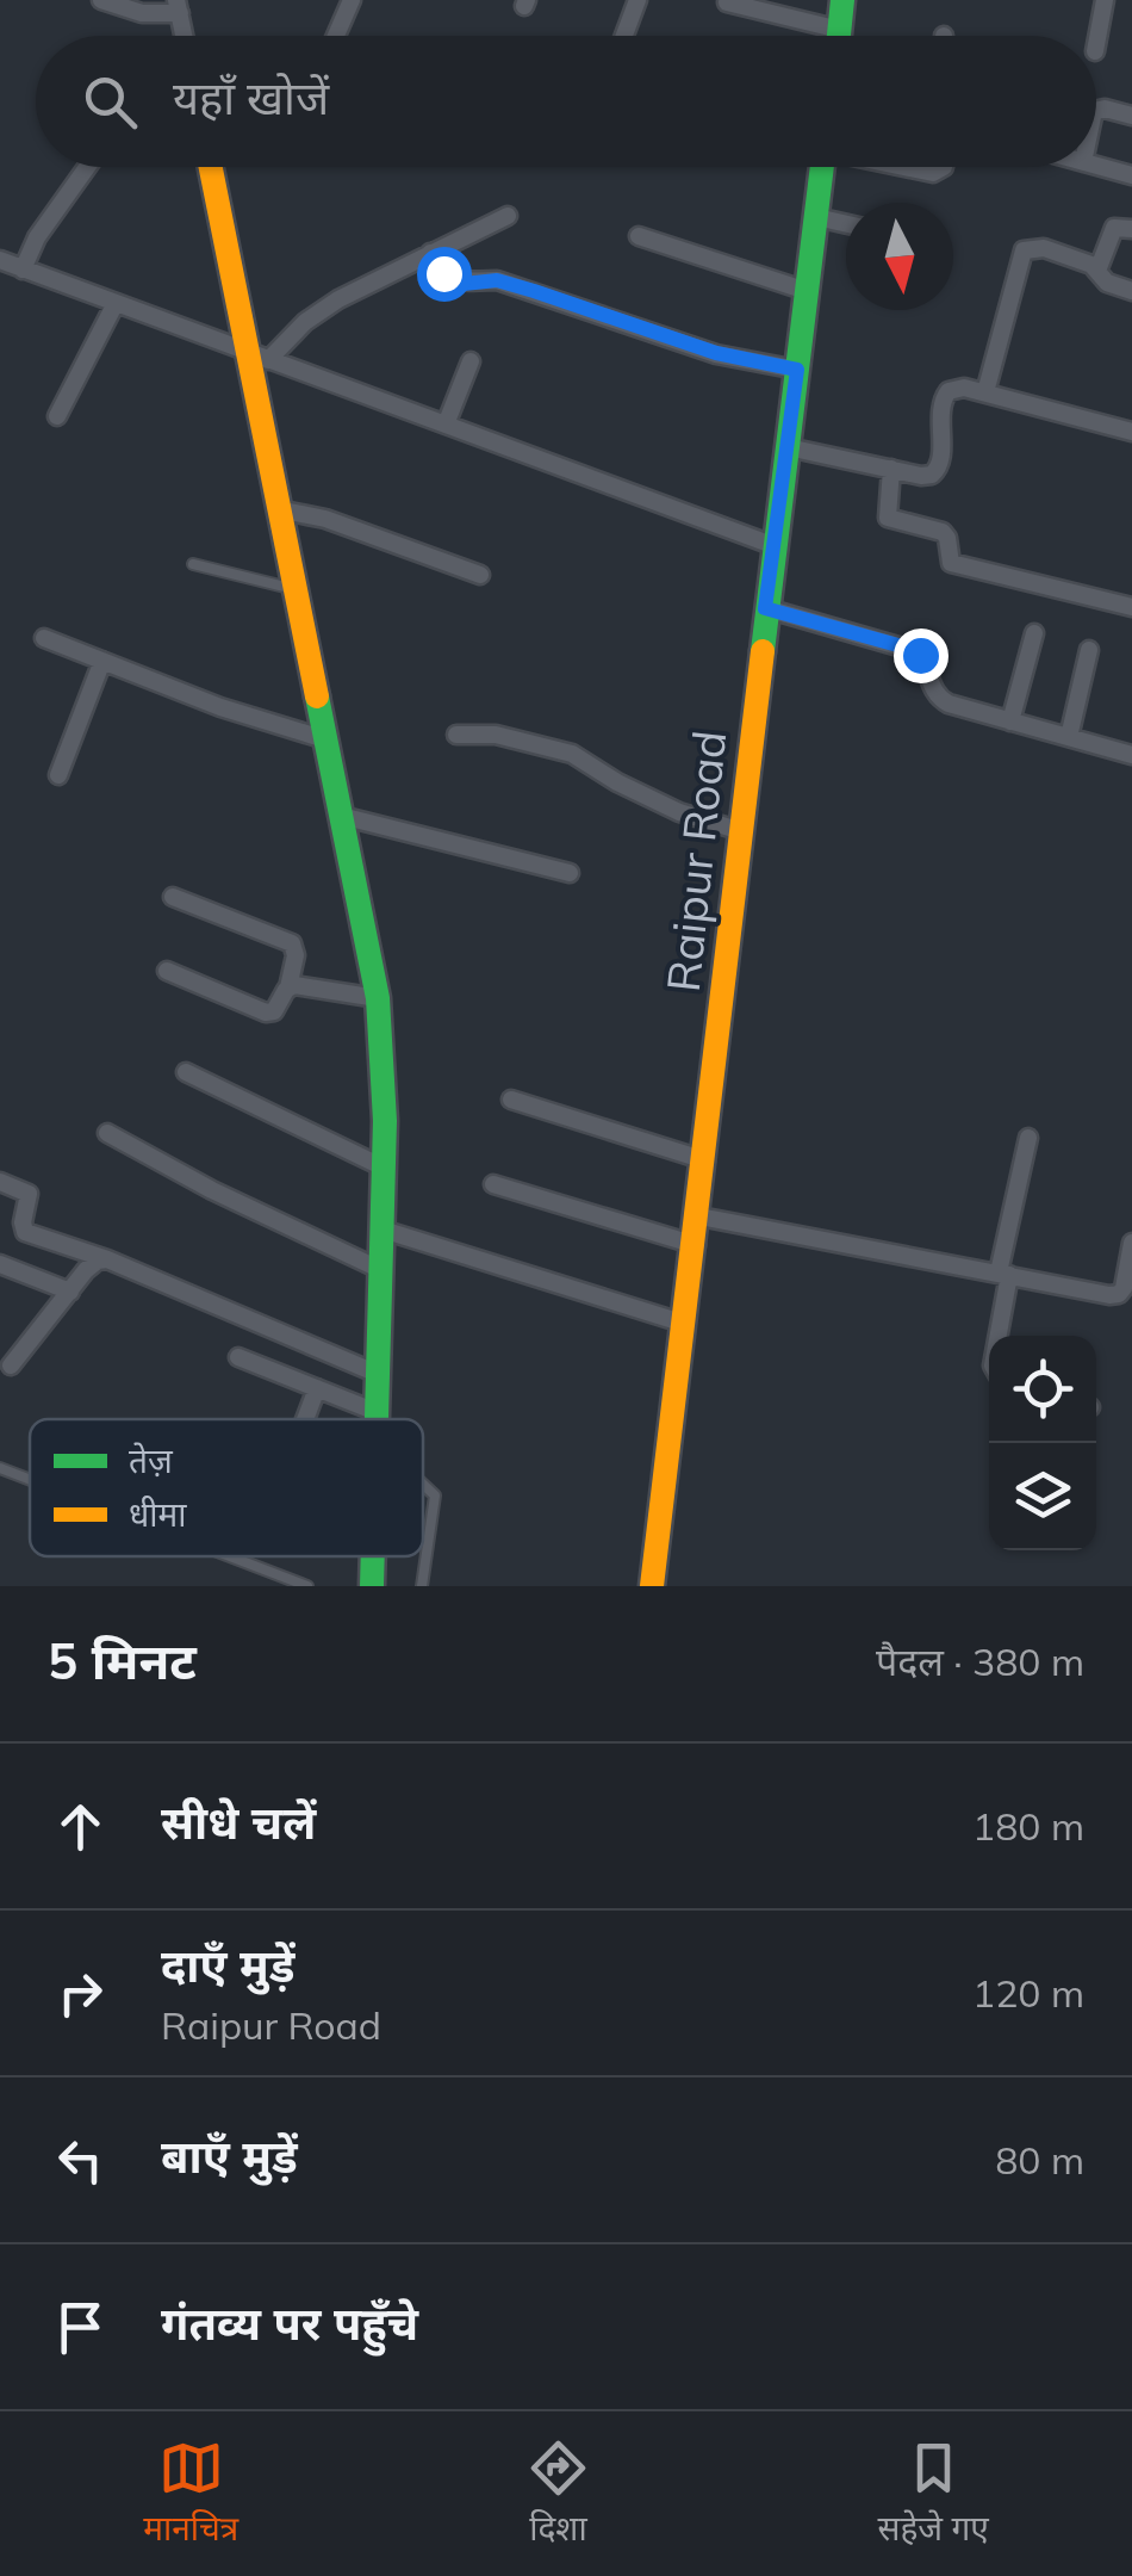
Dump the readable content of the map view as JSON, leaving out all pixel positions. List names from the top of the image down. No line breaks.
{"streets":{"main road":["Raipur Road"]},"legend":["तेज़","धीमा"],"north":"bottom","page":{"search":"यहाँ खोजें","heading":["5 मिनट","पैदल · 380 m"],"list":[["सीधे चलें","180 m"],["दाएँ मुड़ें","Raipur Road","120 m"],["बाएँ मुड़ें","80 m"],"गंतव्य पर पहुँचे"],"nav":["मानचित्र","दिशा","सहेजे गए"]}}
